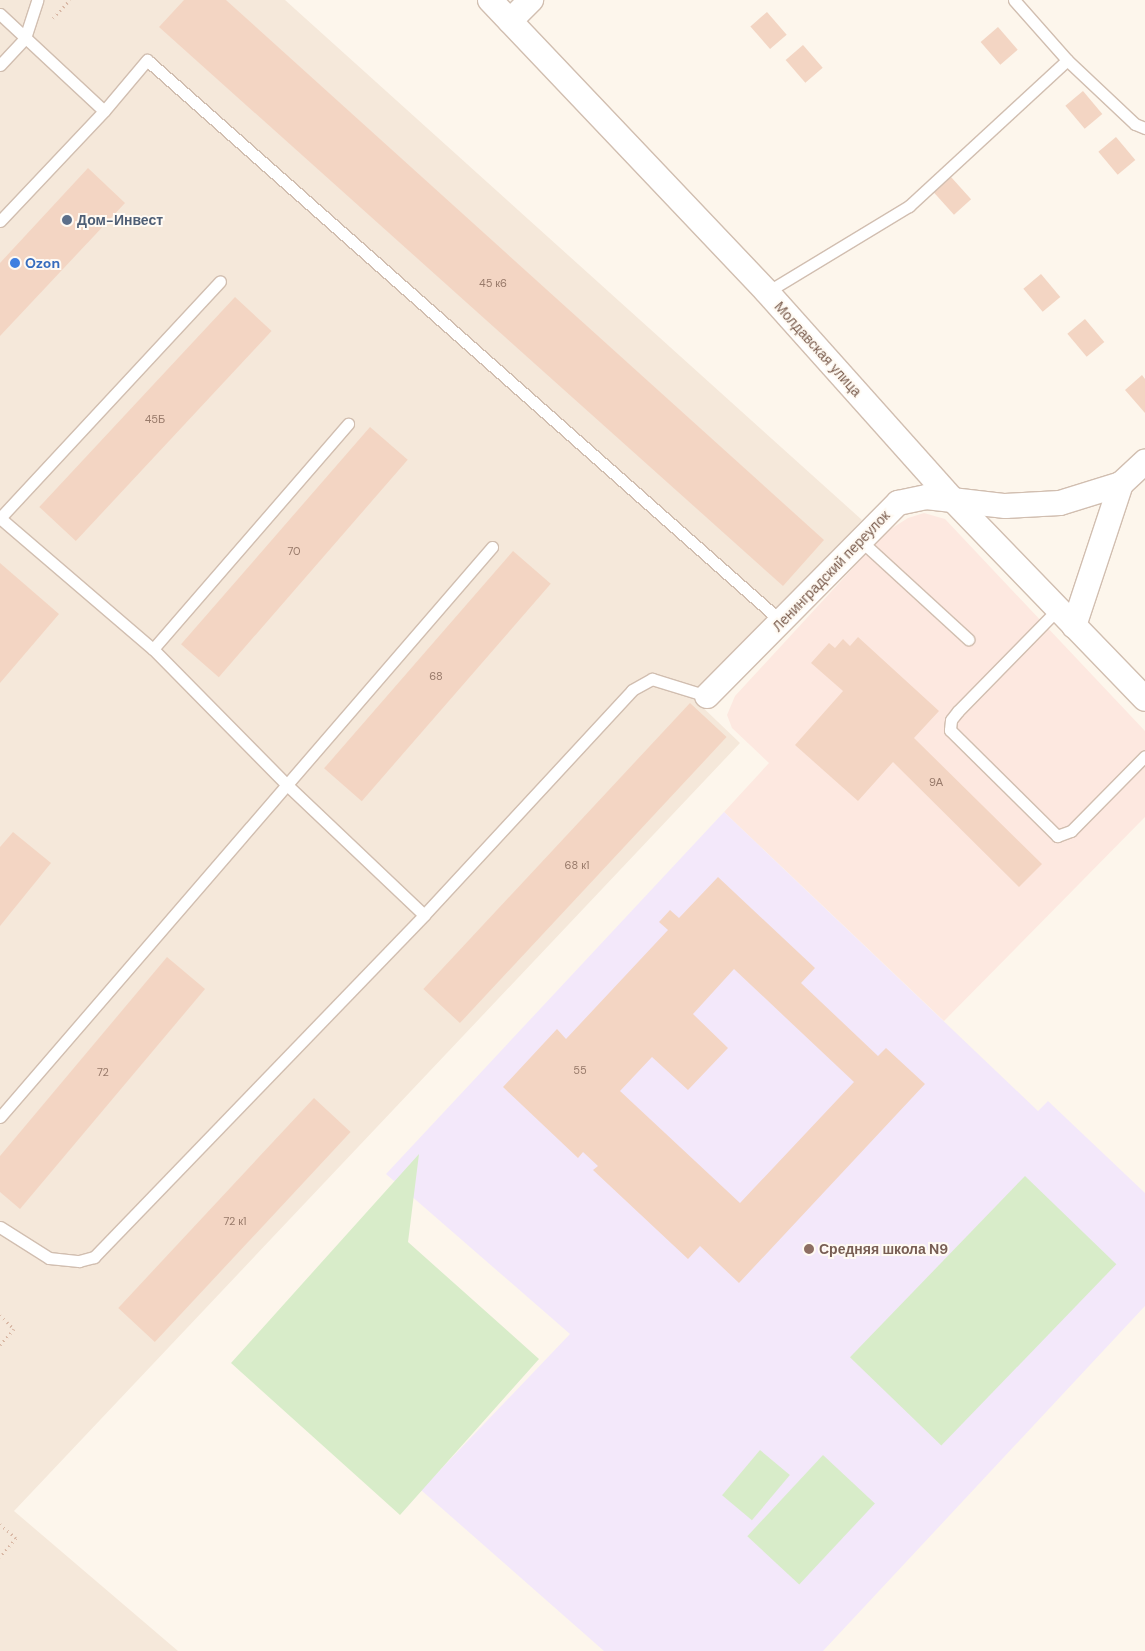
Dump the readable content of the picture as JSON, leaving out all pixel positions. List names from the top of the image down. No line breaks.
{"streets":{"street":["Молдавская улица","Ленинградский переулок"]},"crossings":[["Молдавская улица","Ленинградский переулок"]],"places":["Дом-Инвест","Ozon","Средняя школа N9"],"house_numbers":["45 к6","45Б","70","68","9А","68 к1","55","72","72 к1"]}
